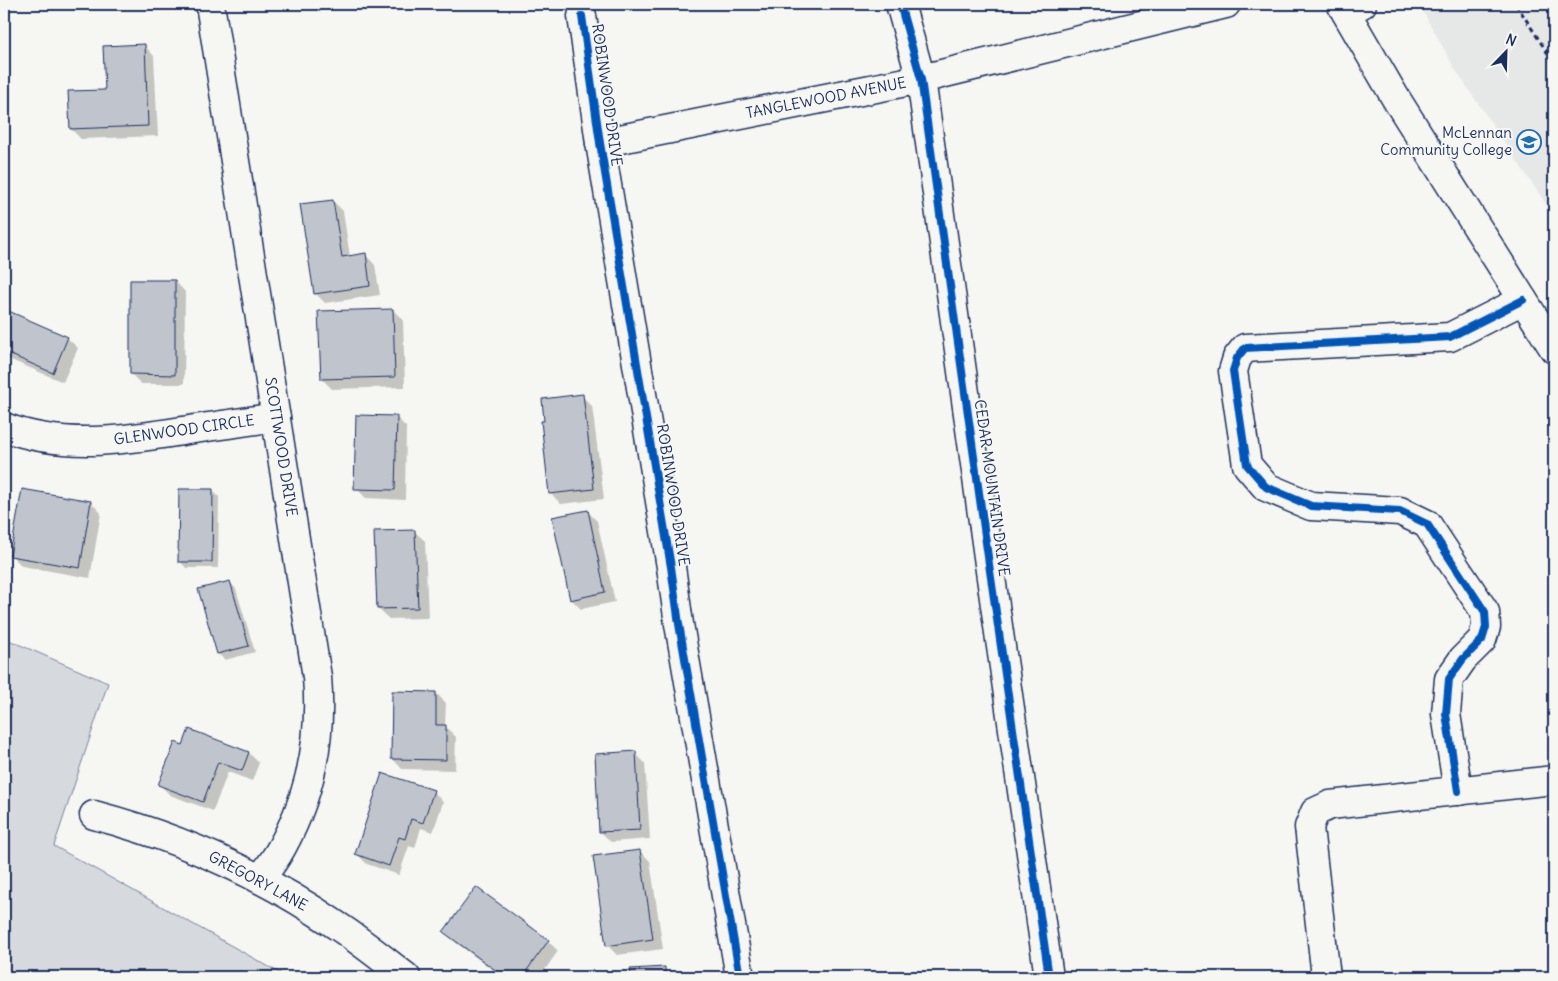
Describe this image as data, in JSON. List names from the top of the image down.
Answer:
{
  "streets": {
    "street": [
      "ROBINWOOD DRIVE",
      "TANGLEWOOD AVENUE",
      "GLENWOOD CIRCLE",
      "SCOTTWOOD DRIVE",
      "CEDAR MOUNTAIN DRIVE",
      "GREGORY LANE"
    ]
  },
  "crossings": [
    ["ROBINWOOD DRIVE", "TANGLEWOOD AVENUE"],
    ["TANGLEWOOD AVENUE", "CEDAR MOUNTAIN DRIVE"],
    ["GLENWOOD CIRCLE", "SCOTTWOOD DRIVE"],
    ["SCOTTWOOD DRIVE", "GREGORY LANE"]
  ],
  "places": {
    "school or university": ["McLennan Community College"]
  },
  "north": "top right"
}
